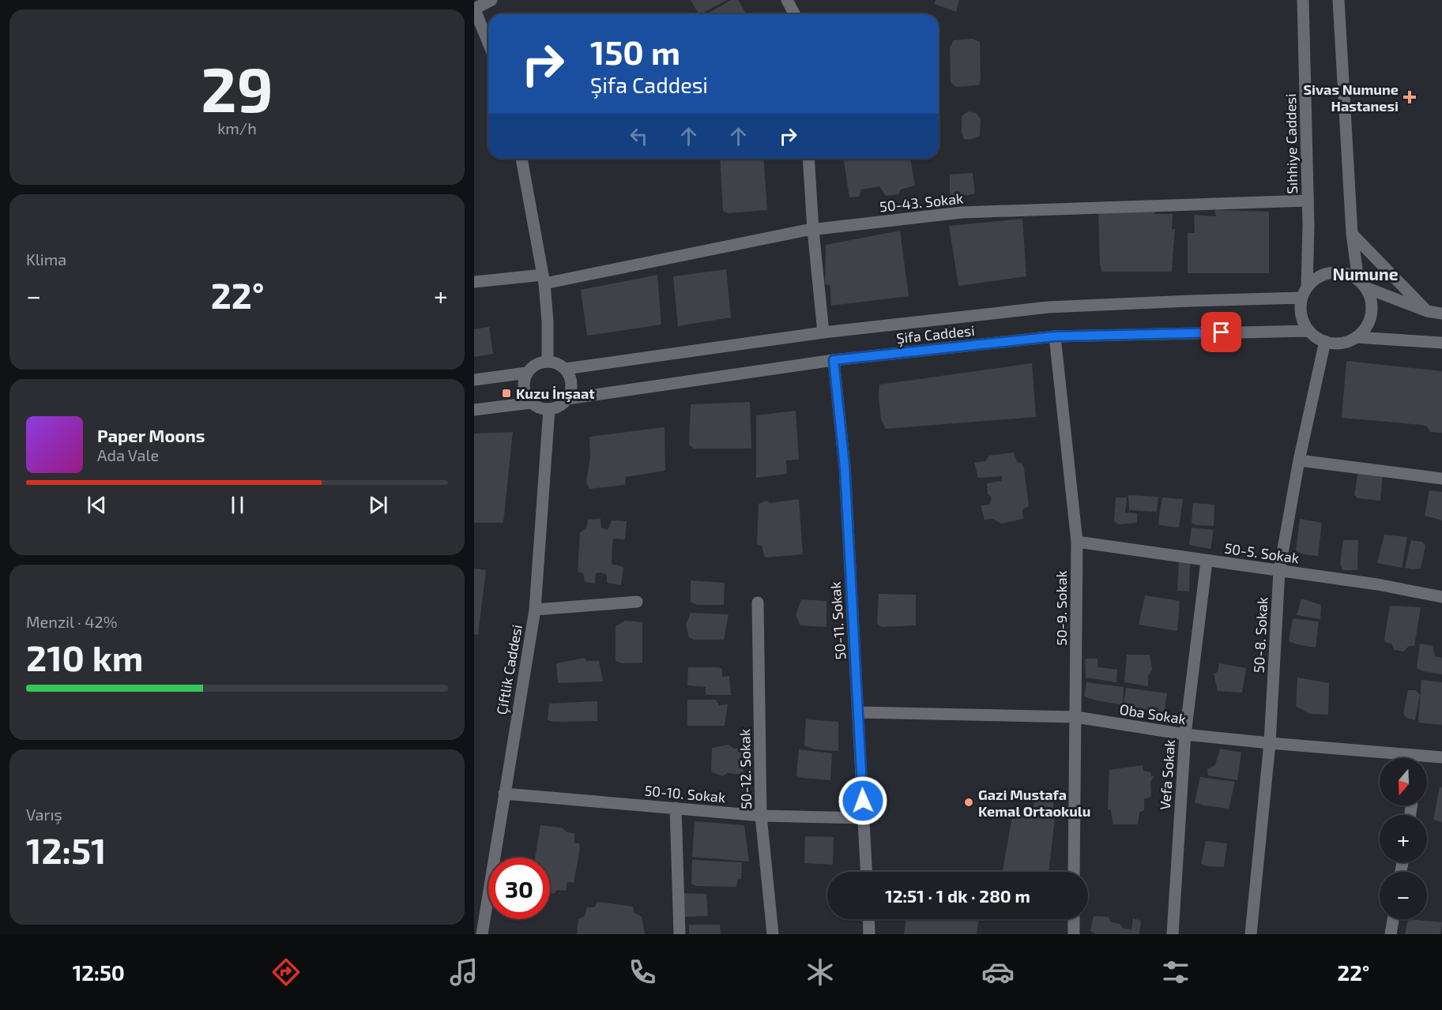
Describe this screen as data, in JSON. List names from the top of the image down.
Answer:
{
  "streets": {
    "street": [
      "Sıhhiye Caddesi",
      "50-43. Sokak",
      "Şifa Caddesi",
      "50-5. Sokak",
      "50-9. Sokak",
      "50-11. Sokak",
      "50-8. Sokak",
      "Çiftlik Caddesi",
      "Oba Sokak",
      "50-12. Sokak",
      "Vefa Sokak",
      "50-10. Sokak"
    ]
  },
  "crossings": [
    ["Sıhhiye Caddesi", "50-43. Sokak"],
    ["Sıhhiye Caddesi", "Şifa Caddesi"],
    ["Sıhhiye Caddesi", "50-8. Sokak"],
    ["Şifa Caddesi", "50-9. Sokak"],
    ["Şifa Caddesi", "50-11. Sokak"],
    ["Şifa Caddesi", "50-8. Sokak"],
    ["Şifa Caddesi", "Çiftlik Caddesi"],
    ["50-5. Sokak", "50-9. Sokak"],
    ["50-5. Sokak", "50-8. Sokak"],
    ["50-5. Sokak", "Vefa Sokak"],
    ["50-9. Sokak", "Oba Sokak"],
    ["50-11. Sokak", "Oba Sokak"],
    ["50-11. Sokak", "50-10. Sokak"],
    ["50-8. Sokak", "Oba Sokak"],
    ["Çiftlik Caddesi", "50-10. Sokak"],
    ["Oba Sokak", "Vefa Sokak"],
    ["50-12. Sokak", "50-10. Sokak"]
  ],
  "districts": ["Numune"],
  "places": {
    "health": ["Sivas Numune Hastanesi"],
    "transit": ["Kuzu İnşaat"],
    "other": ["Gazi Mustafa Kemal Ortaokulu"]
  },
  "north": "bottom",
  "page": {
    "tile": [
      ["29", "km/h"],
      "Klima",
      ["Menzil · 42%", "210 km"],
      ["Varış", "12:51"]
    ],
    "turn": ["150 m", "Şifa Caddesi"],
    "heat": ["−", "22°", "+"],
    "song": ["Paper Moons", "Ada Vale"],
    "map_buttons": ["+", "−"],
    "limit": "30",
    "trip": "12:51 · 1 dk · 280 m",
    "tabs": ["12:50", "22°"]
  }
}
